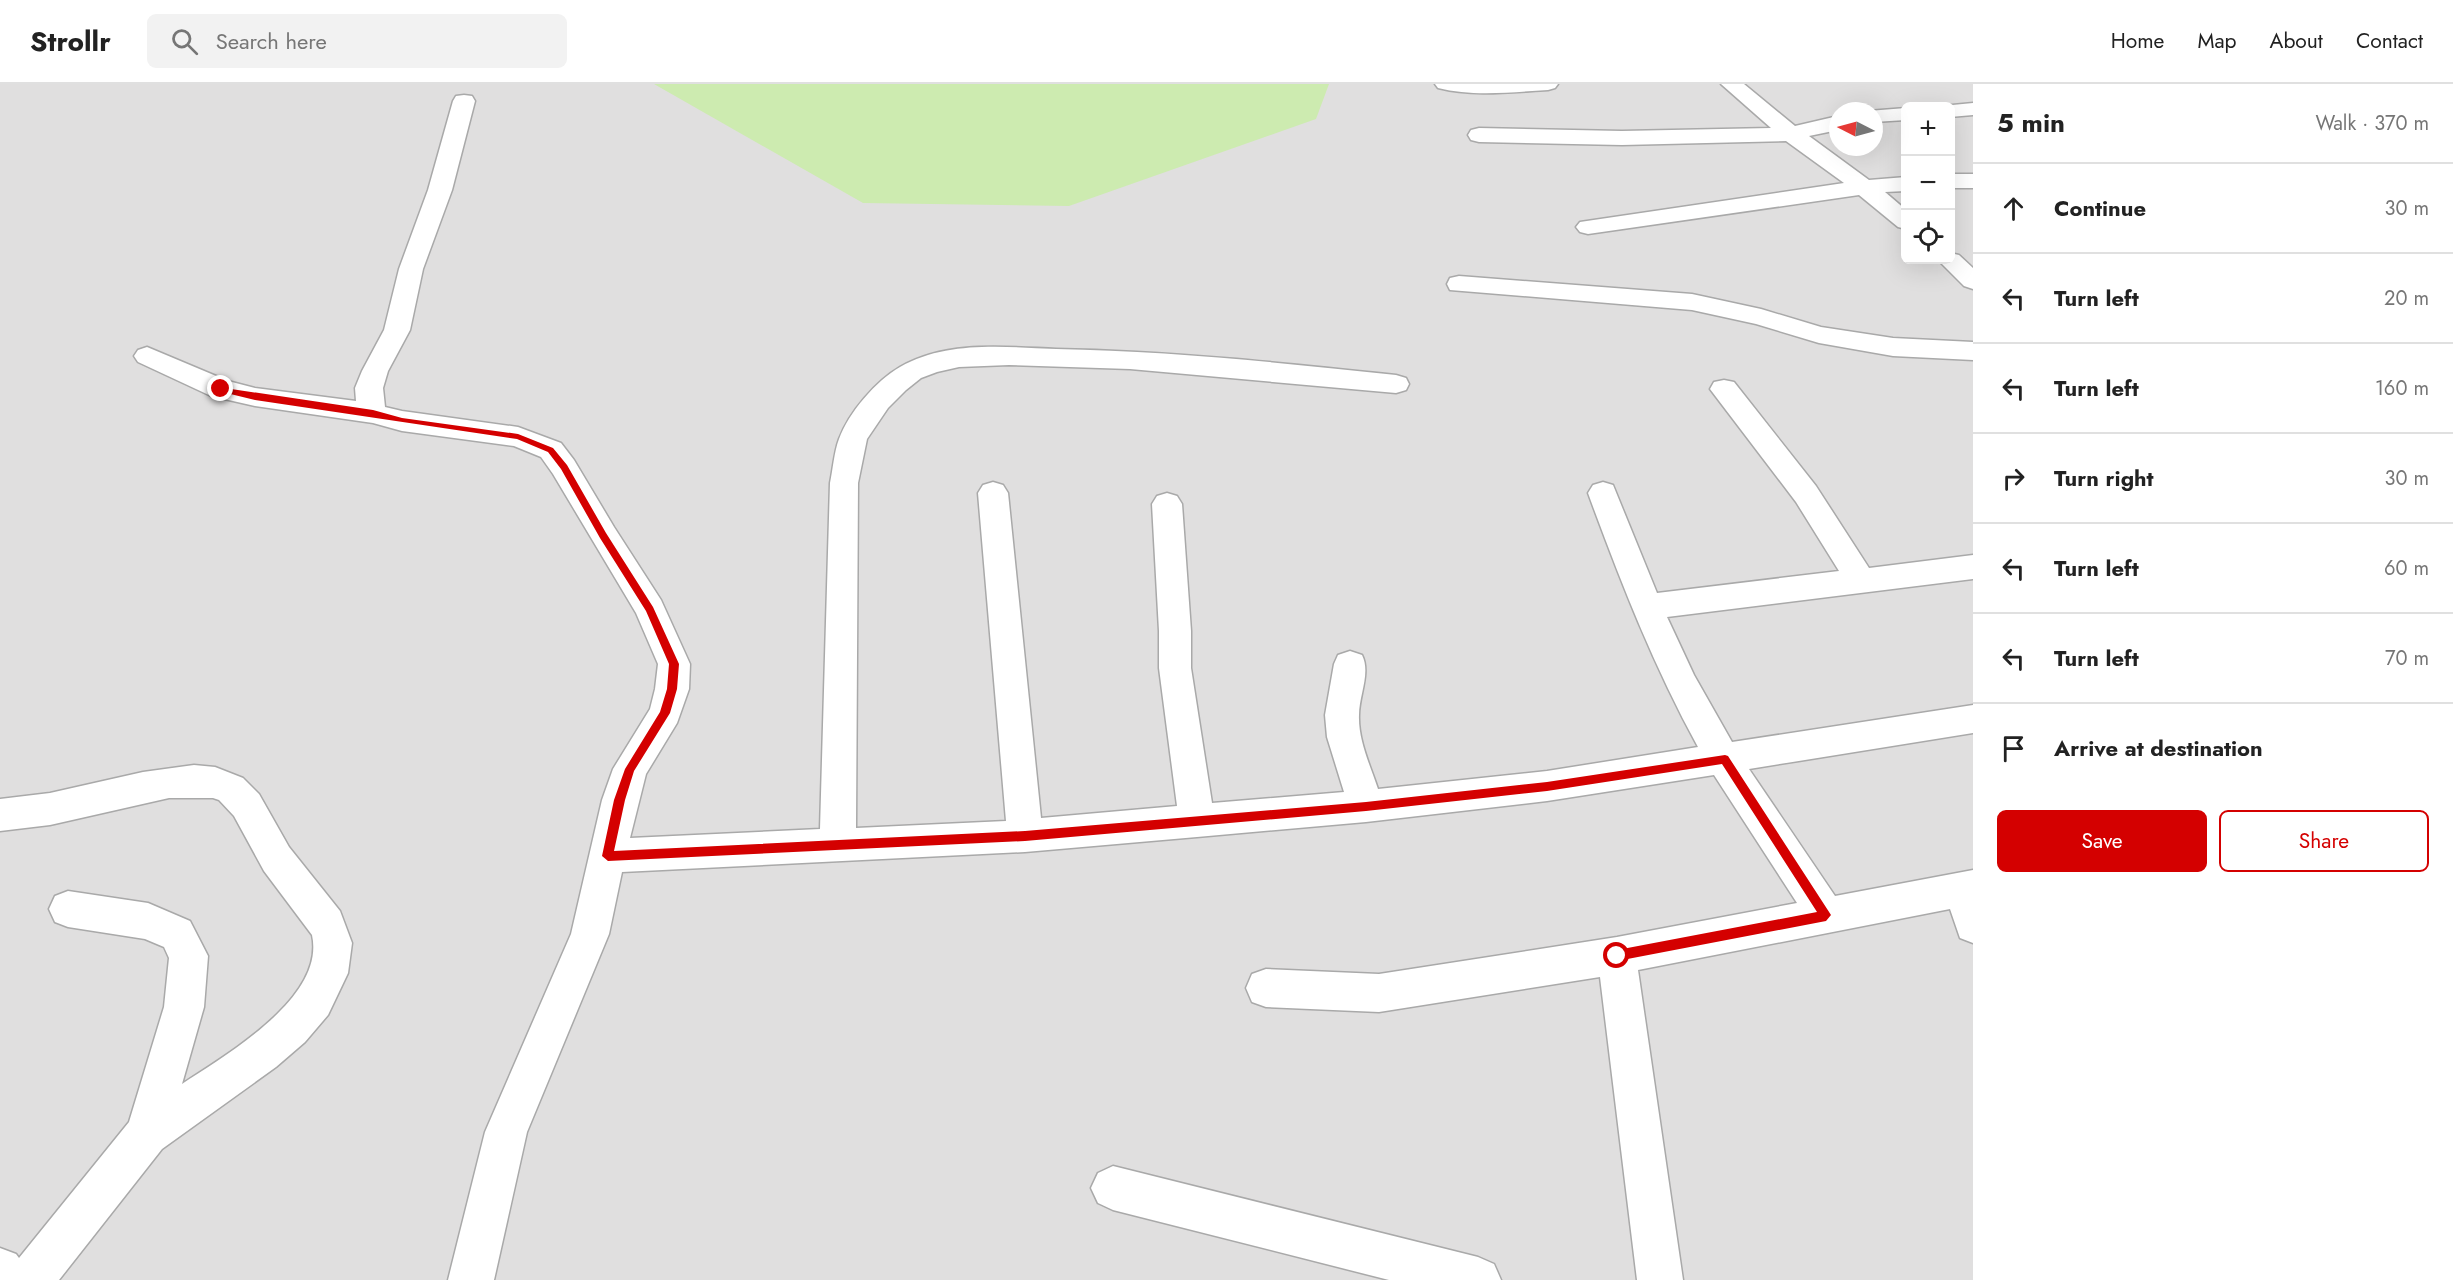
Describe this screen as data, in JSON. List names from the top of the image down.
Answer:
{
  "north": "left",
  "page": {
    "header": "Strollr",
    "search": "Search here",
    "nav": [
      "Home",
      "Map",
      "About",
      "Contact"
    ],
    "heading": ["5 min", "Walk · 370 m"],
    "map_buttons": ["+", "−"],
    "list": [
      ["Continue", "30 m"],
      ["Turn left", "20 m"],
      ["Turn left", "160 m"],
      ["Turn right", "30 m"],
      ["Turn left", "60 m"],
      ["Turn left", "70 m"],
      "Arrive at destination"
    ],
    "buttons": ["Save", "Share"]
  }
}
